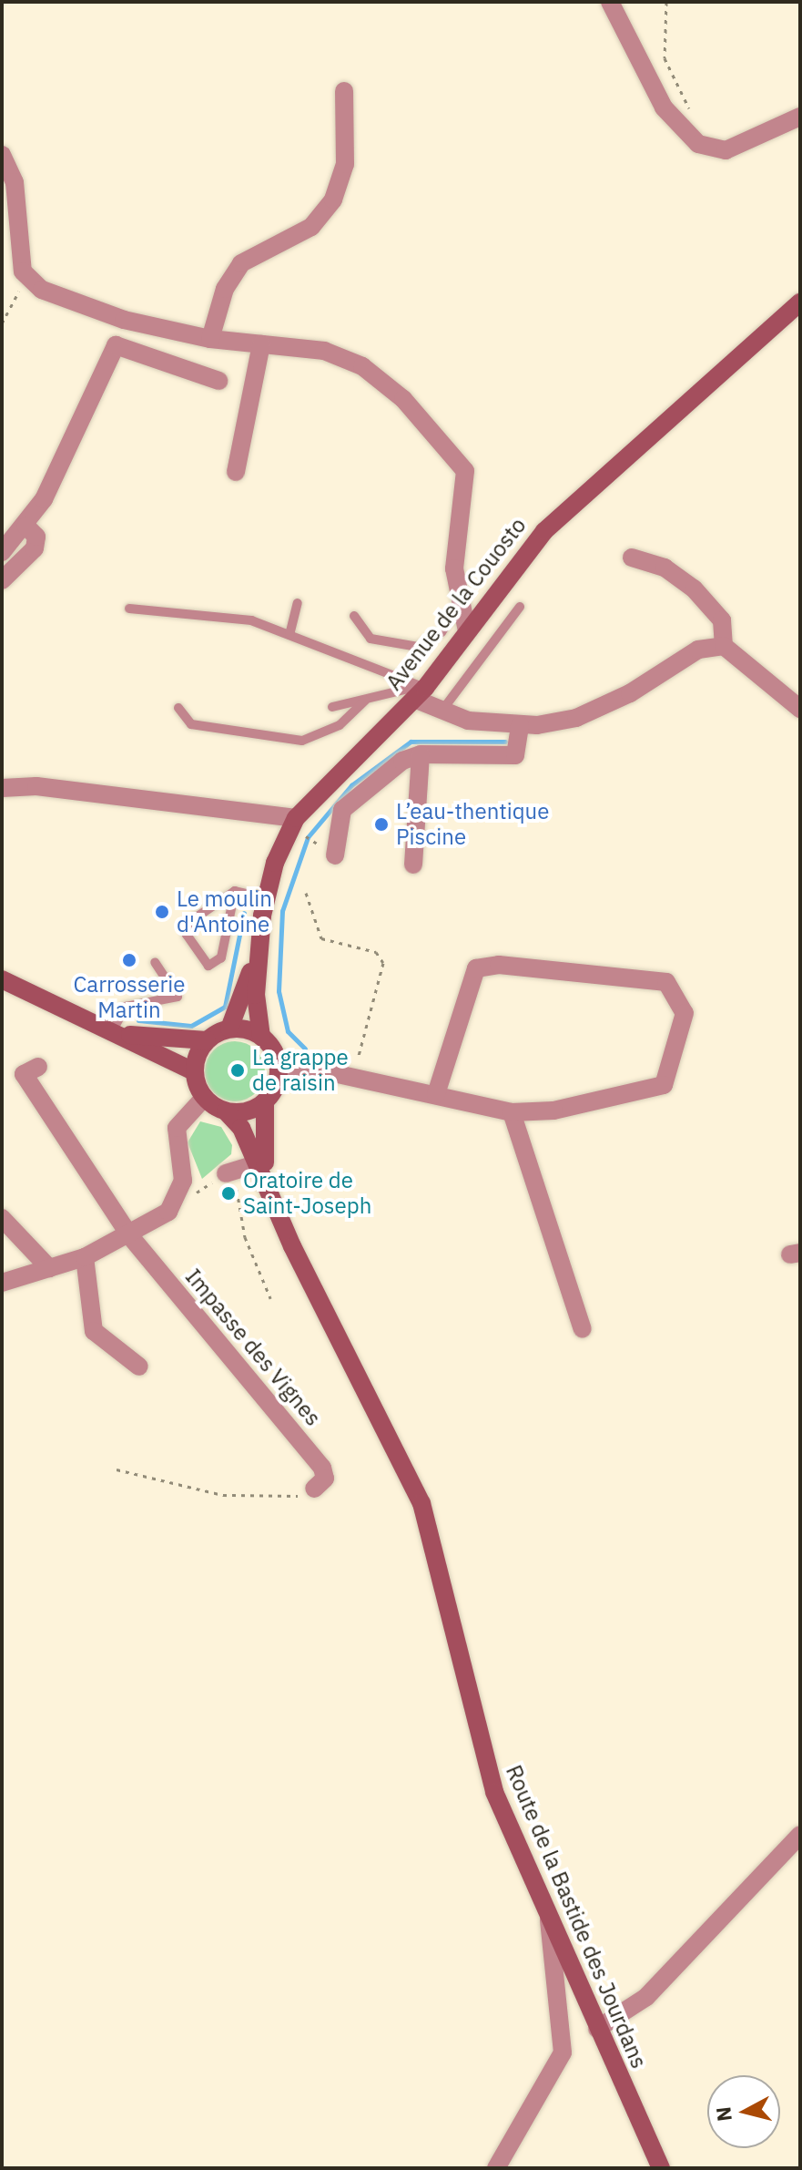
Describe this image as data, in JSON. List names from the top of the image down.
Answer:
{
  "streets": {
    "main road": ["Avenue de la Couosto", "Route de la Bastide des Jourdans"],
    "street": ["Impasse des Vignes"]
  },
  "crossings": [
    ["Avenue de la Couosto", "Route de la Bastide des Jourdans"]
  ],
  "places": [
    "L’eau-thentique Piscine",
    "Le moulin d'Antoine",
    "Carrosserie Martin",
    "La grappe de raisin",
    "Oratoire de Saint-Joseph"
  ],
  "north": "left"
}
